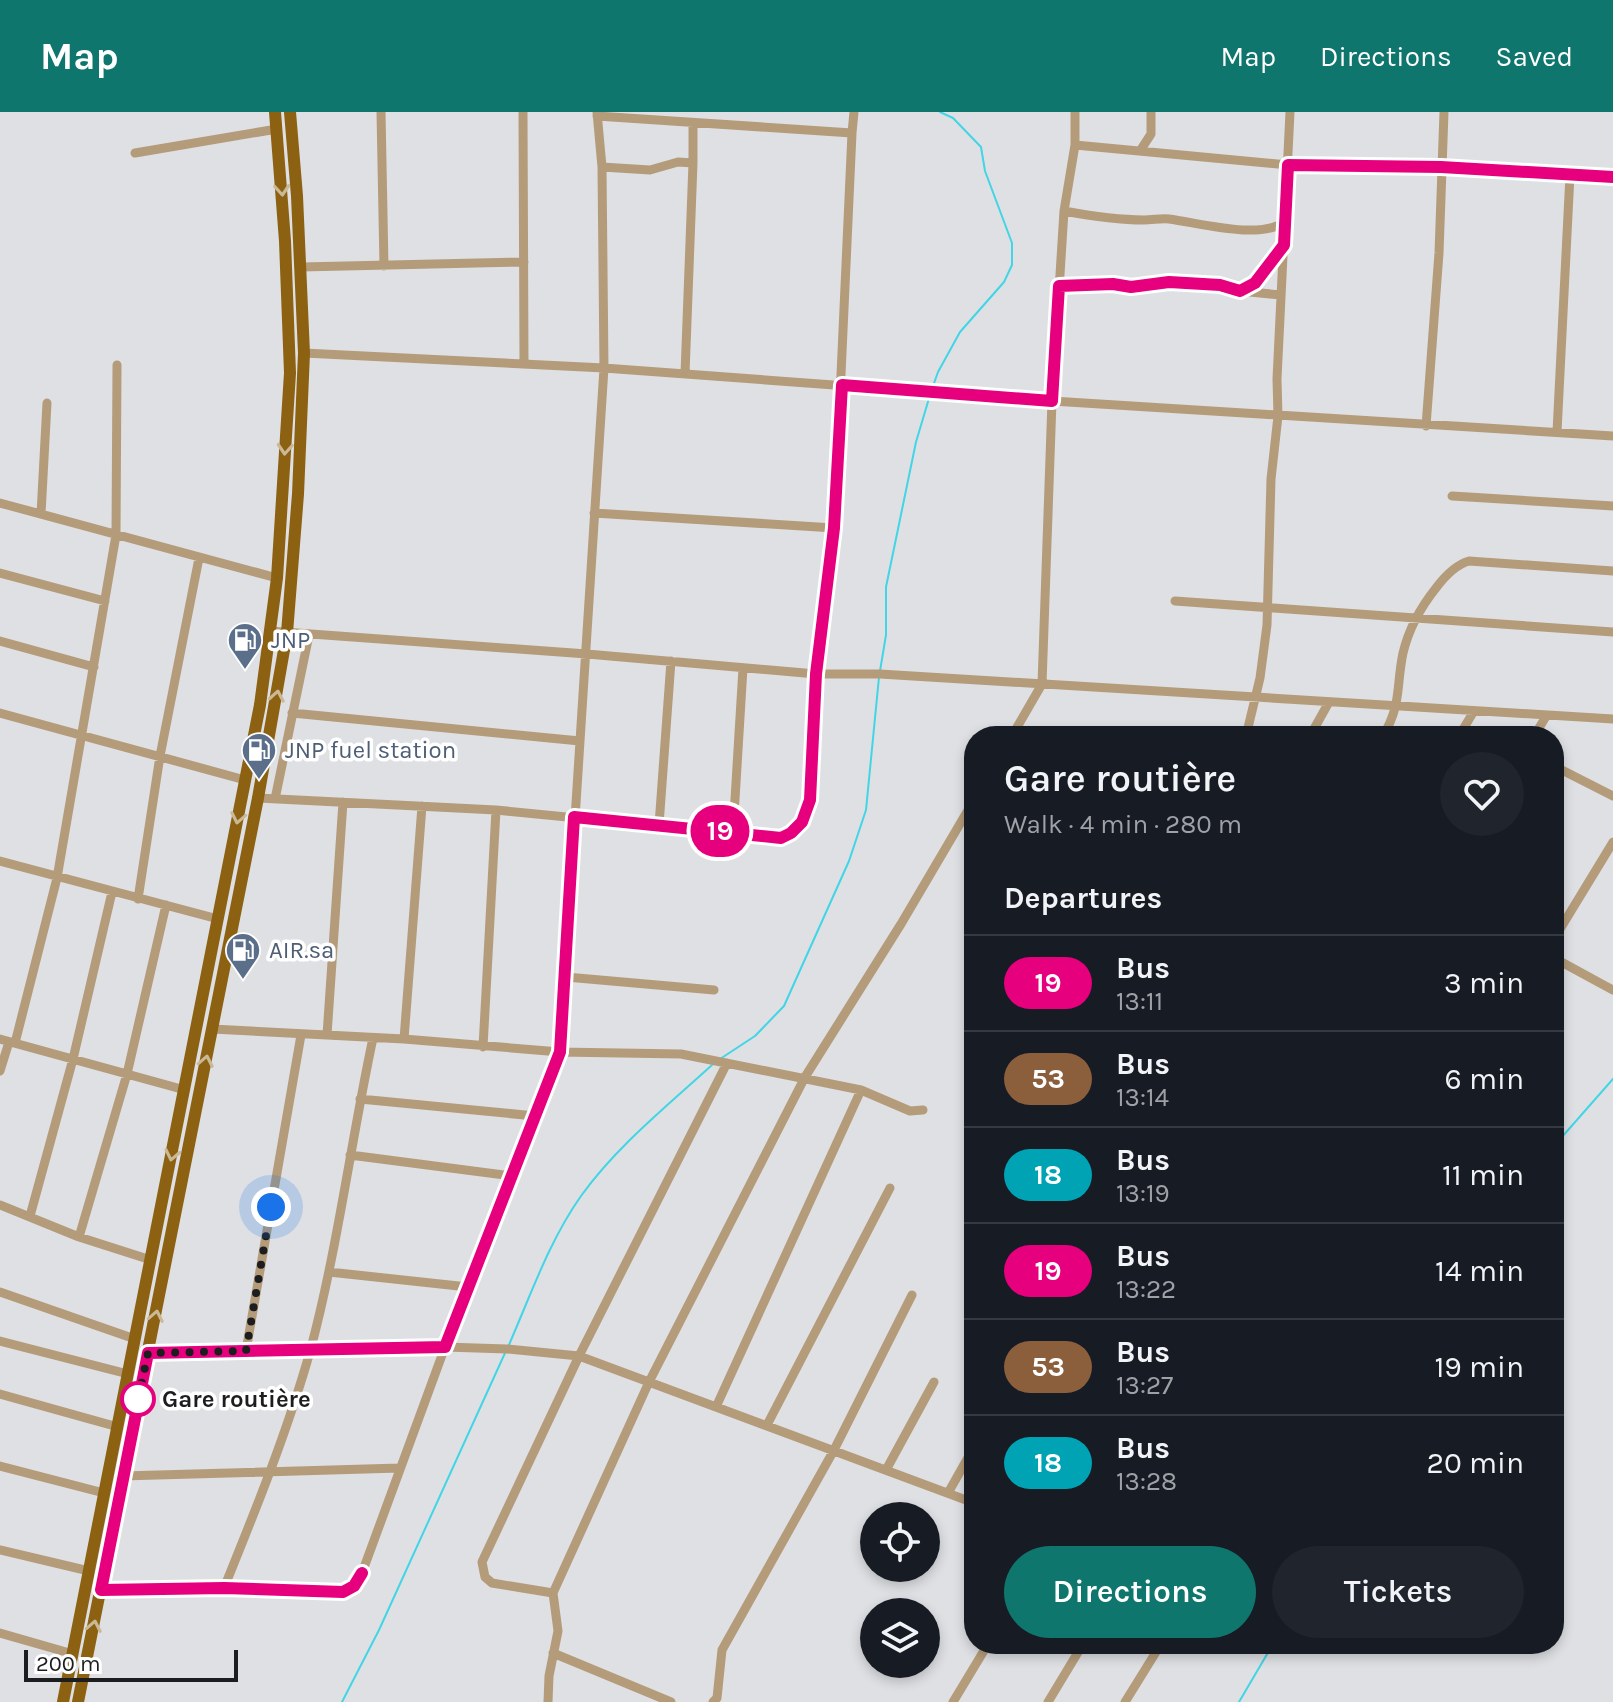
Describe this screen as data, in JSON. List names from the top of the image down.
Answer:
{
  "places": {
    "fuel station": ["JNP", "JNP fuel station", "AIR.sa"],
    "other": ["Gare routière"]
  },
  "lines": ["bus line 19"],
  "scale_bar": "200 m",
  "page": {
    "header": "Map",
    "nav": ["Map", "Directions", "Saved"],
    "on_map": "19",
    "heading": [
      ["Gare routière", "Walk · 4 min · 280 m"],
      "Departures"
    ],
    "list": [
      {
        "mark": "19",
        "name": "Bus",
        "note": "13:11",
        "value": "3 min"
      },
      {
        "mark": "53",
        "name": "Bus",
        "note": "13:14",
        "value": "6 min"
      },
      {
        "mark": "18",
        "name": "Bus",
        "note": "13:19",
        "value": "11 min"
      },
      {
        "mark": "19",
        "name": "Bus",
        "note": "13:22",
        "value": "14 min"
      },
      {
        "mark": "53",
        "name": "Bus",
        "note": "13:27",
        "value": "19 min"
      },
      {
        "mark": "18",
        "name": "Bus",
        "note": "13:28",
        "value": "20 min"
      }
    ],
    "buttons": ["Directions", "Tickets"],
    "scale": "200 m"
  }
}
